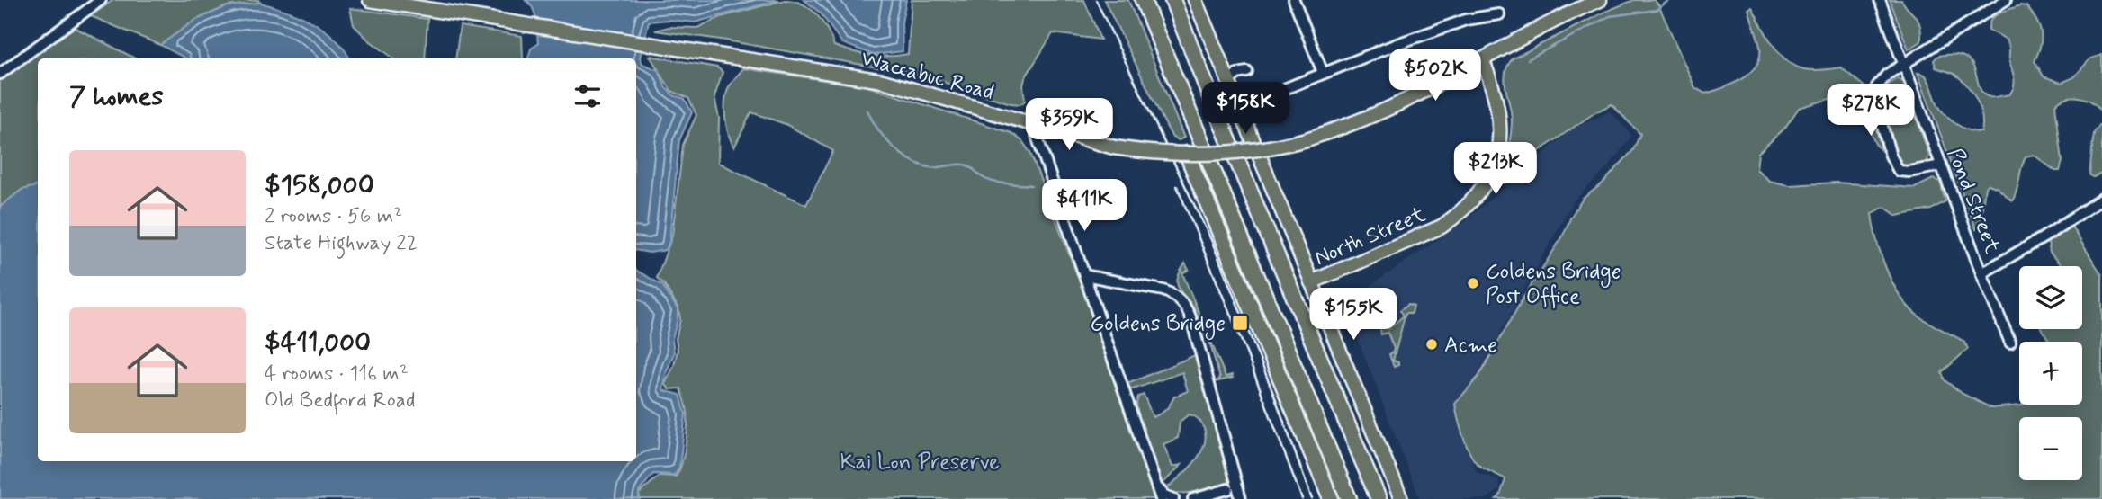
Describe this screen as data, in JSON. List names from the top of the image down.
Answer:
{
  "streets": {
    "main road": ["Waccabuc Road", "North Street"],
    "street": ["Pond Street"]
  },
  "crossings": [
    ["Waccabuc Road", "North Street"]
  ],
  "parks": ["Kai Lon Preserve"],
  "places": {
    "other": ["Goldens Bridge Post Office", "Acme"],
    "transit": ["Goldens Bridge"]
  },
  "page": {
    "price": [
      "$502K",
      "$158K",
      "$278K",
      "$359K",
      "$213K",
      "$411K",
      "$155K"
    ],
    "heading": "7 homes",
    "list": [
      {
        "name": "$158,000",
        "note": "2 rooms · 56 m² · State Highway 22"
      },
      {
        "name": "$411,000",
        "note": "4 rooms · 116 m² · Old Bedford Road"
      }
    ],
    "map_buttons": ["+", "−"]
  }
}
